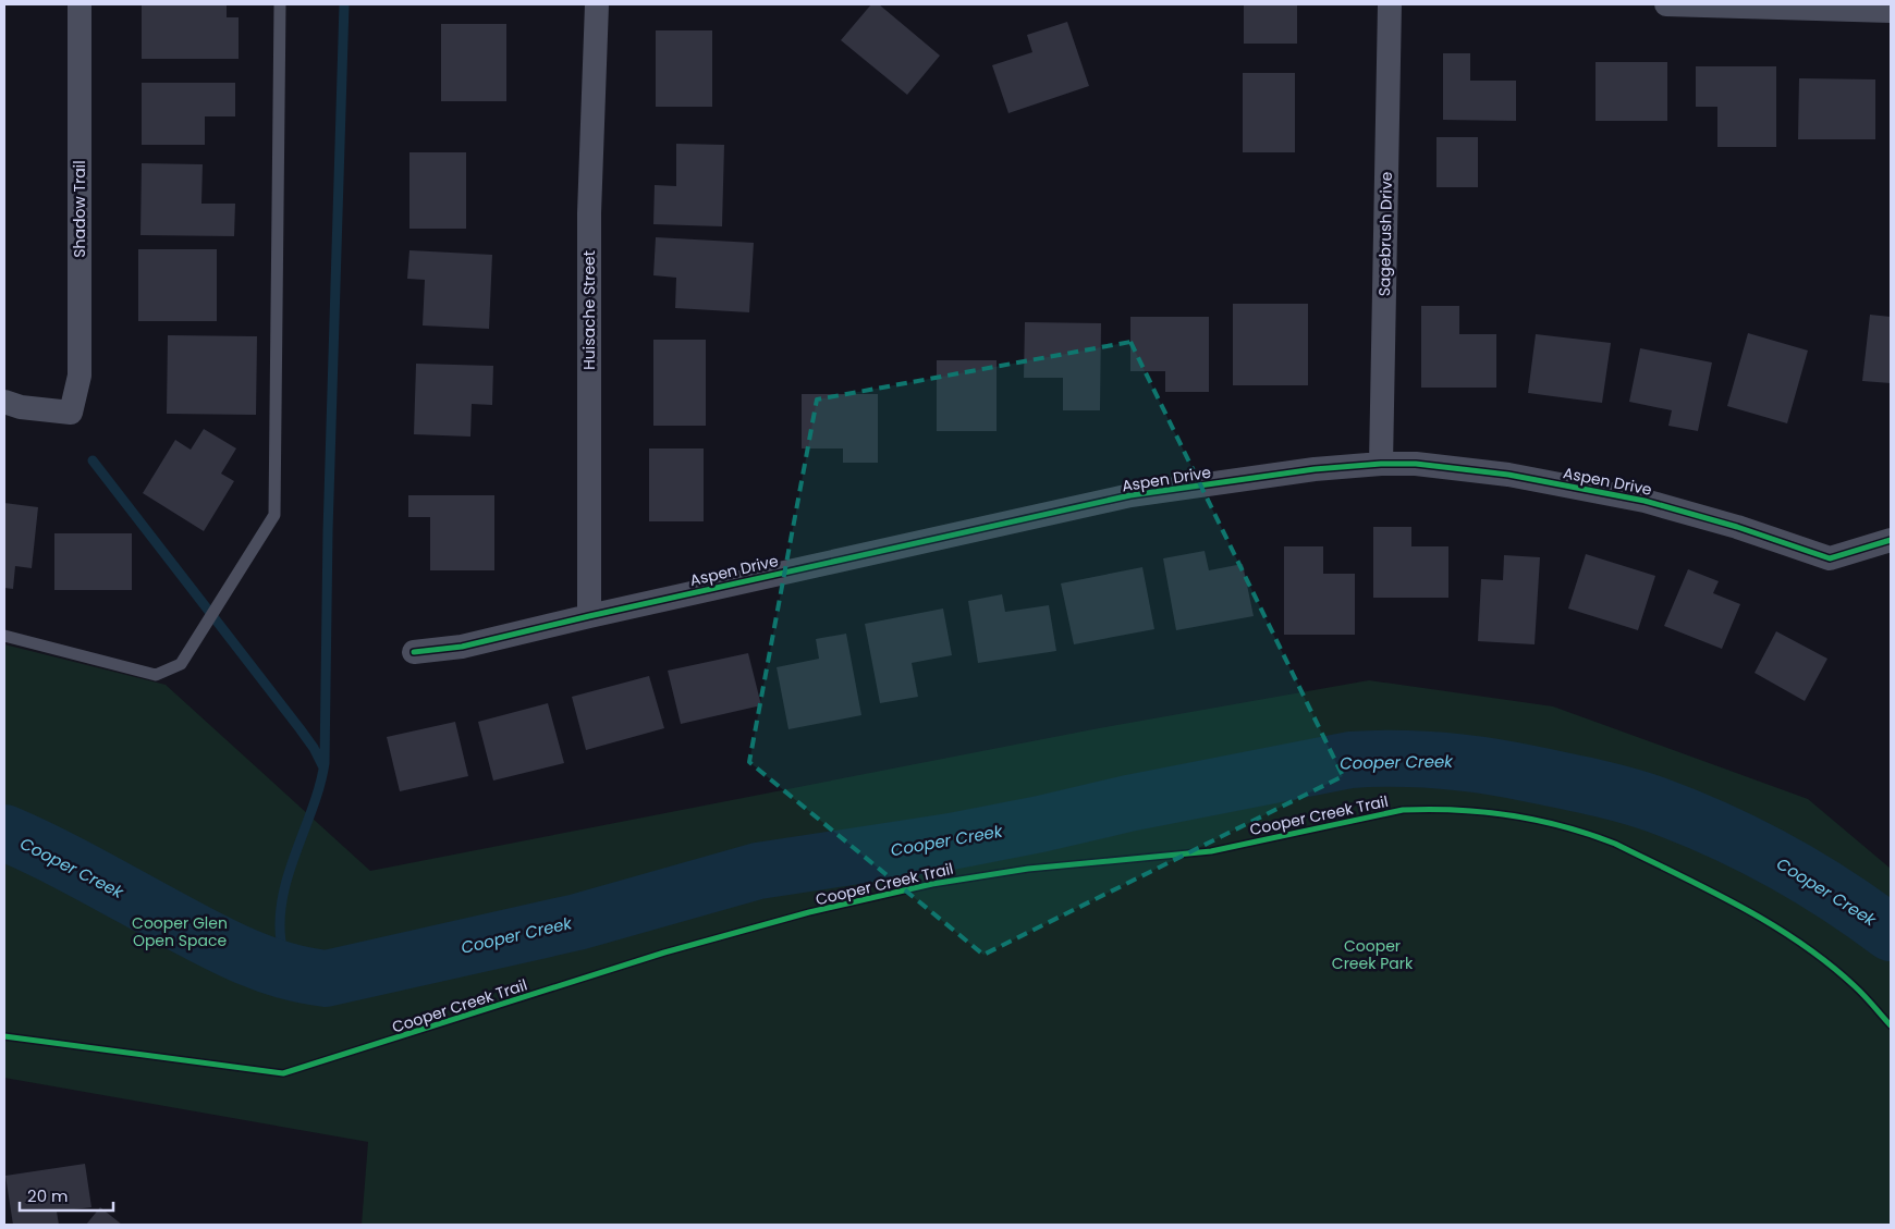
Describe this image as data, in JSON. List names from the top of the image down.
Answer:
{
  "streets": {
    "street": [
      "Shadow Trail",
      "Sagebrush Drive",
      "Huisache Street",
      "Aspen Drive"
    ],
    "cycle path": ["Cooper Creek Trail"]
  },
  "crossings": [
    ["Sagebrush Drive", "Aspen Drive"],
    ["Huisache Street", "Aspen Drive"]
  ],
  "water": ["Cooper Creek"],
  "parks": ["Cooper Glen Open Space", "Cooper Creek Park"],
  "scale_bar": "20 m"
}
